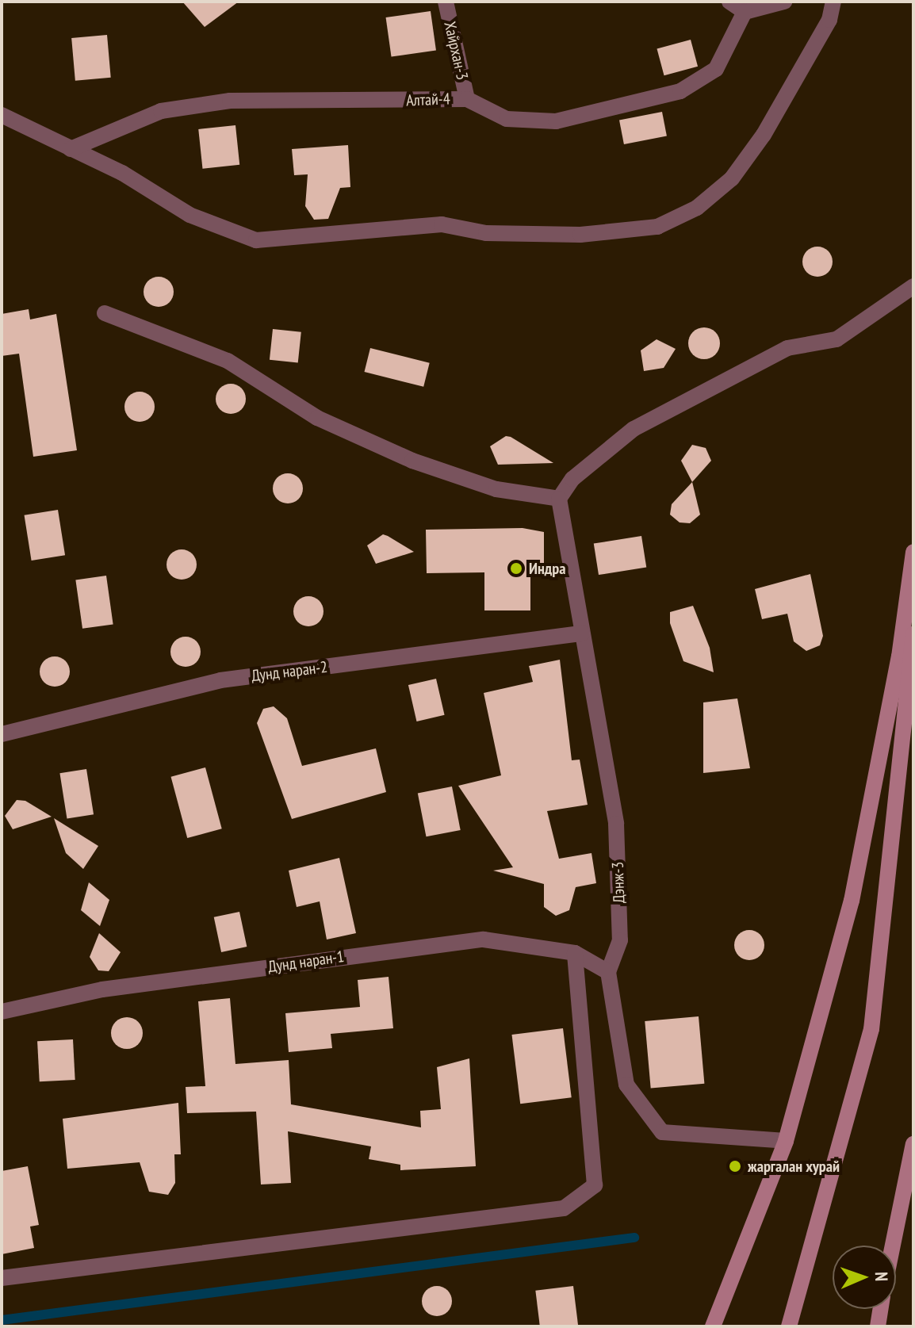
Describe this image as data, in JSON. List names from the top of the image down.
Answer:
{
  "streets": {
    "street": [
      "Хайрхан-3",
      "Алтай-4",
      "Дунд наран-2",
      "Дэнж-3",
      "Дунд наран-1"
    ]
  },
  "crossings": [
    ["Хайрхан-3", "Алтай-4"],
    ["Дунд наран-2", "Дэнж-3"],
    ["Дэнж-3", "Дунд наран-1"]
  ],
  "places": ["Индра", "жаргалан хурай"],
  "north": "right"
}
